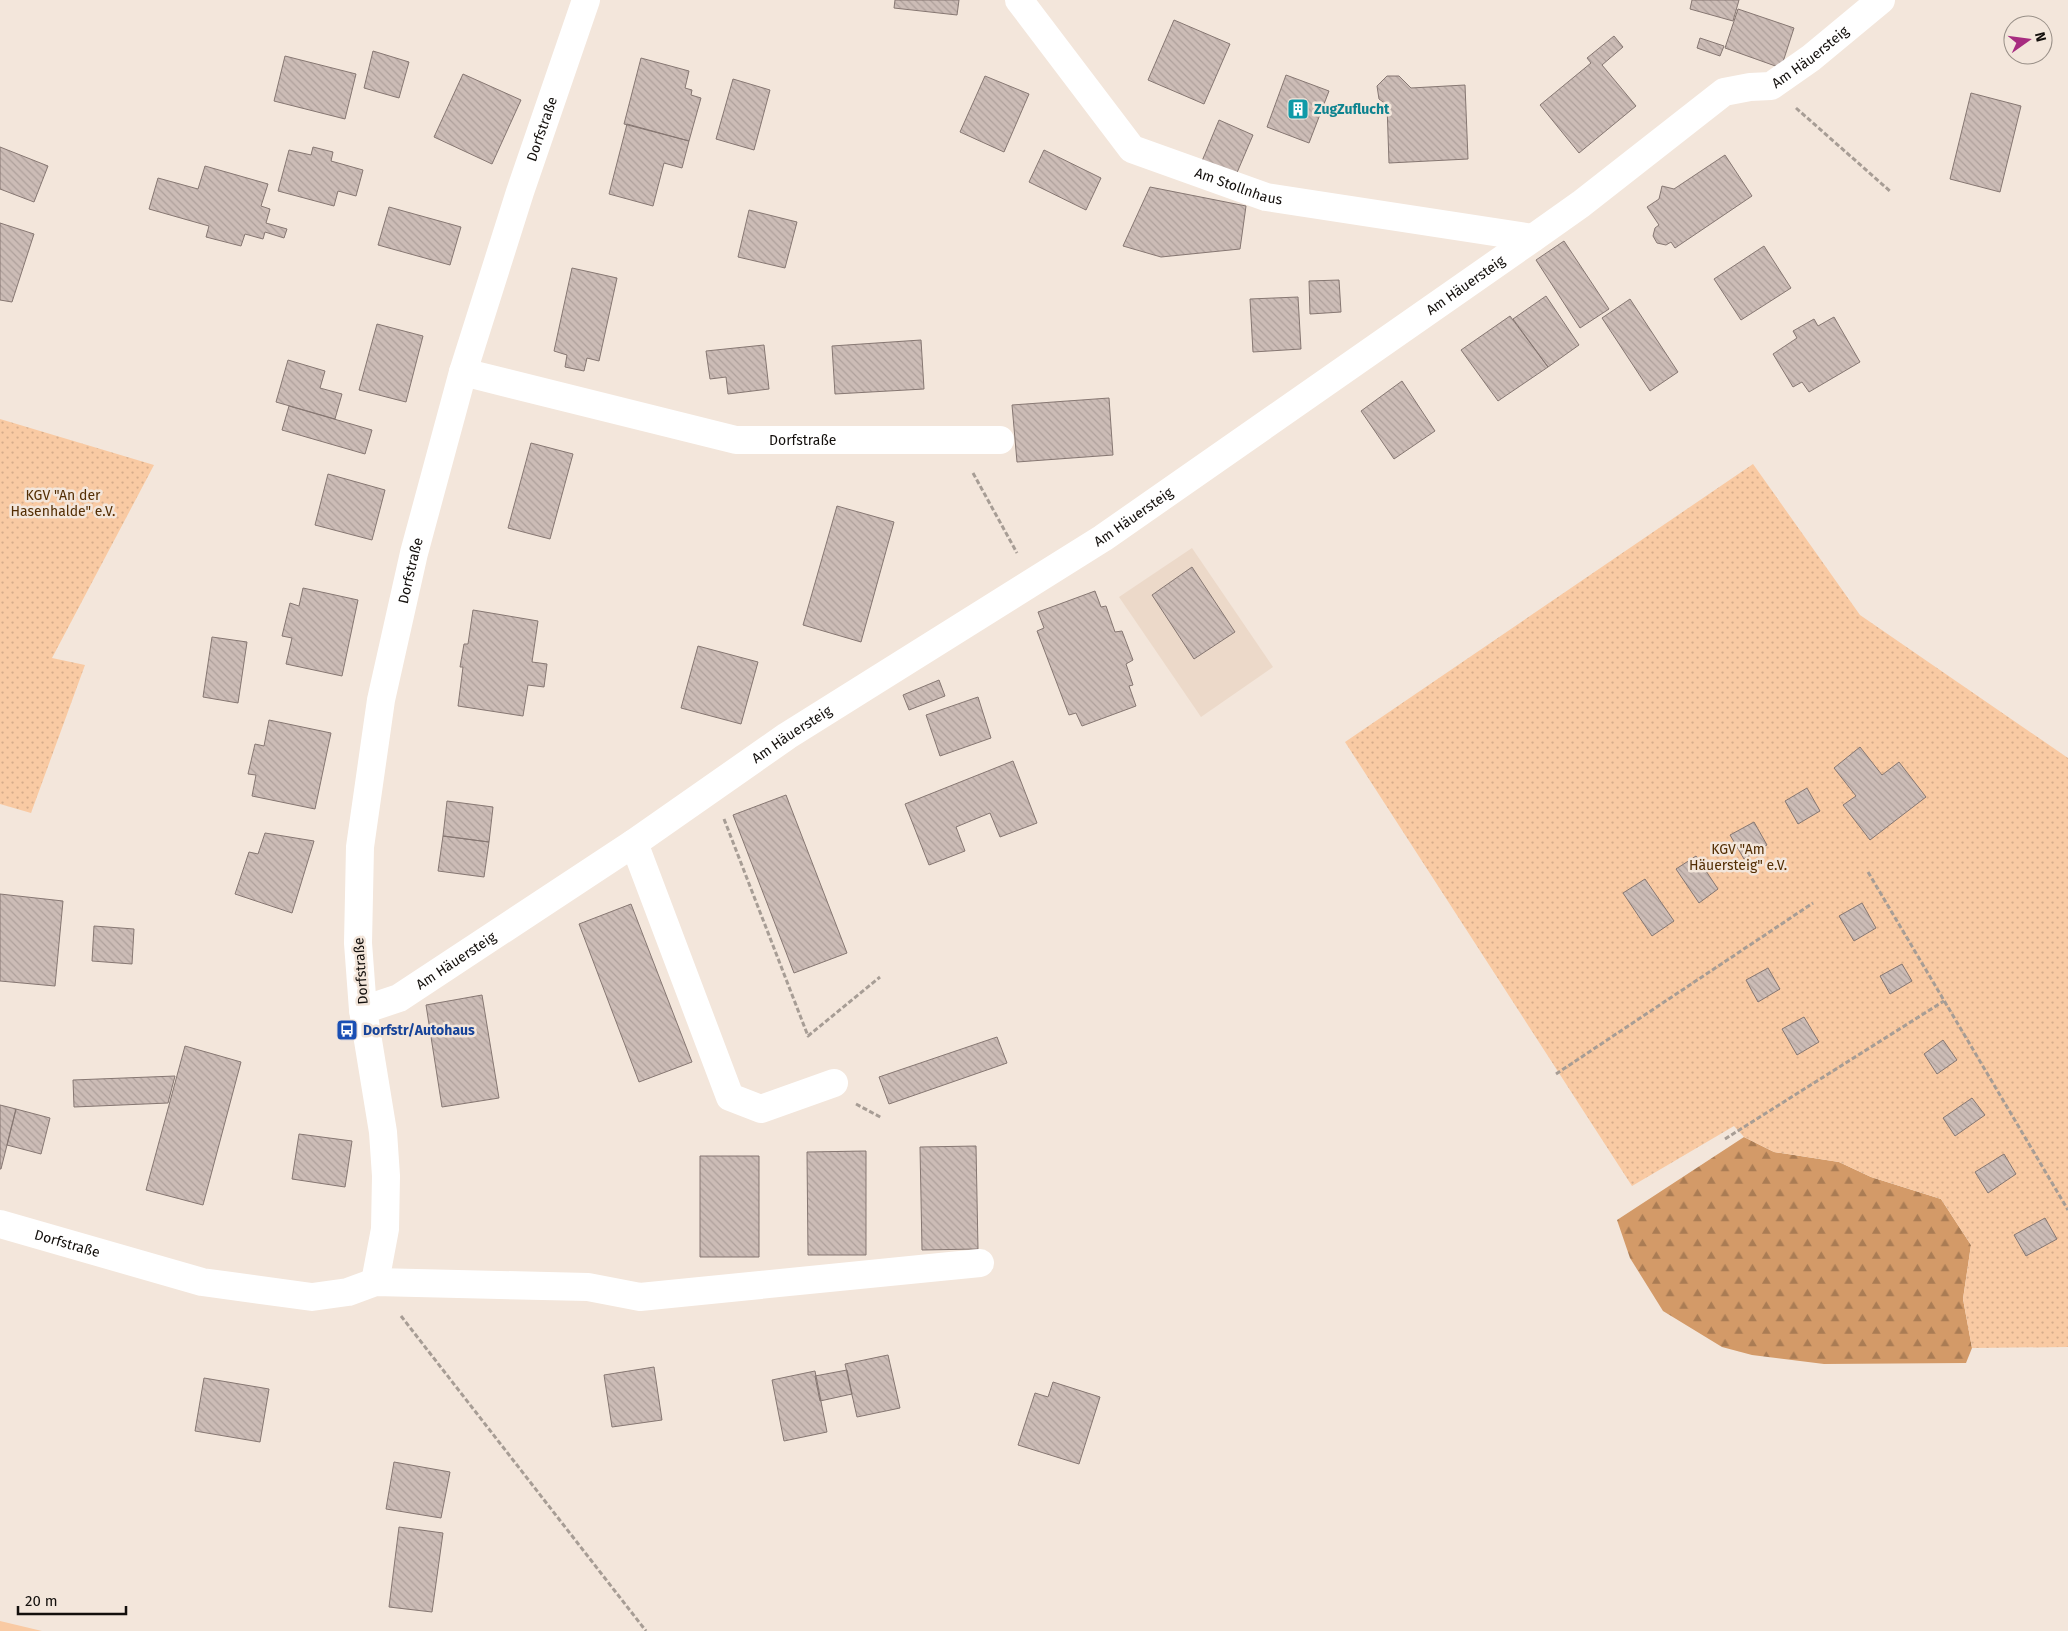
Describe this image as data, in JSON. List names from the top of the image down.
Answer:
{
  "streets": {
    "street": ["Am Häuersteig", "Dorfstraße", "Am Stollnhaus"]
  },
  "crossings": [
    ["Am Häuersteig", "Dorfstraße"],
    ["Am Häuersteig", "Am Stollnhaus"]
  ],
  "parks": ["KGV \"An der Hasenhalde\" e.V.", "KGV \"Am Häuersteig\" e.V."],
  "places": {
    "building": ["ZugZuflucht"],
    "bus stop": ["Dorfstr/Autohaus"]
  },
  "scale_bar": "20 m",
  "north": "right"
}
